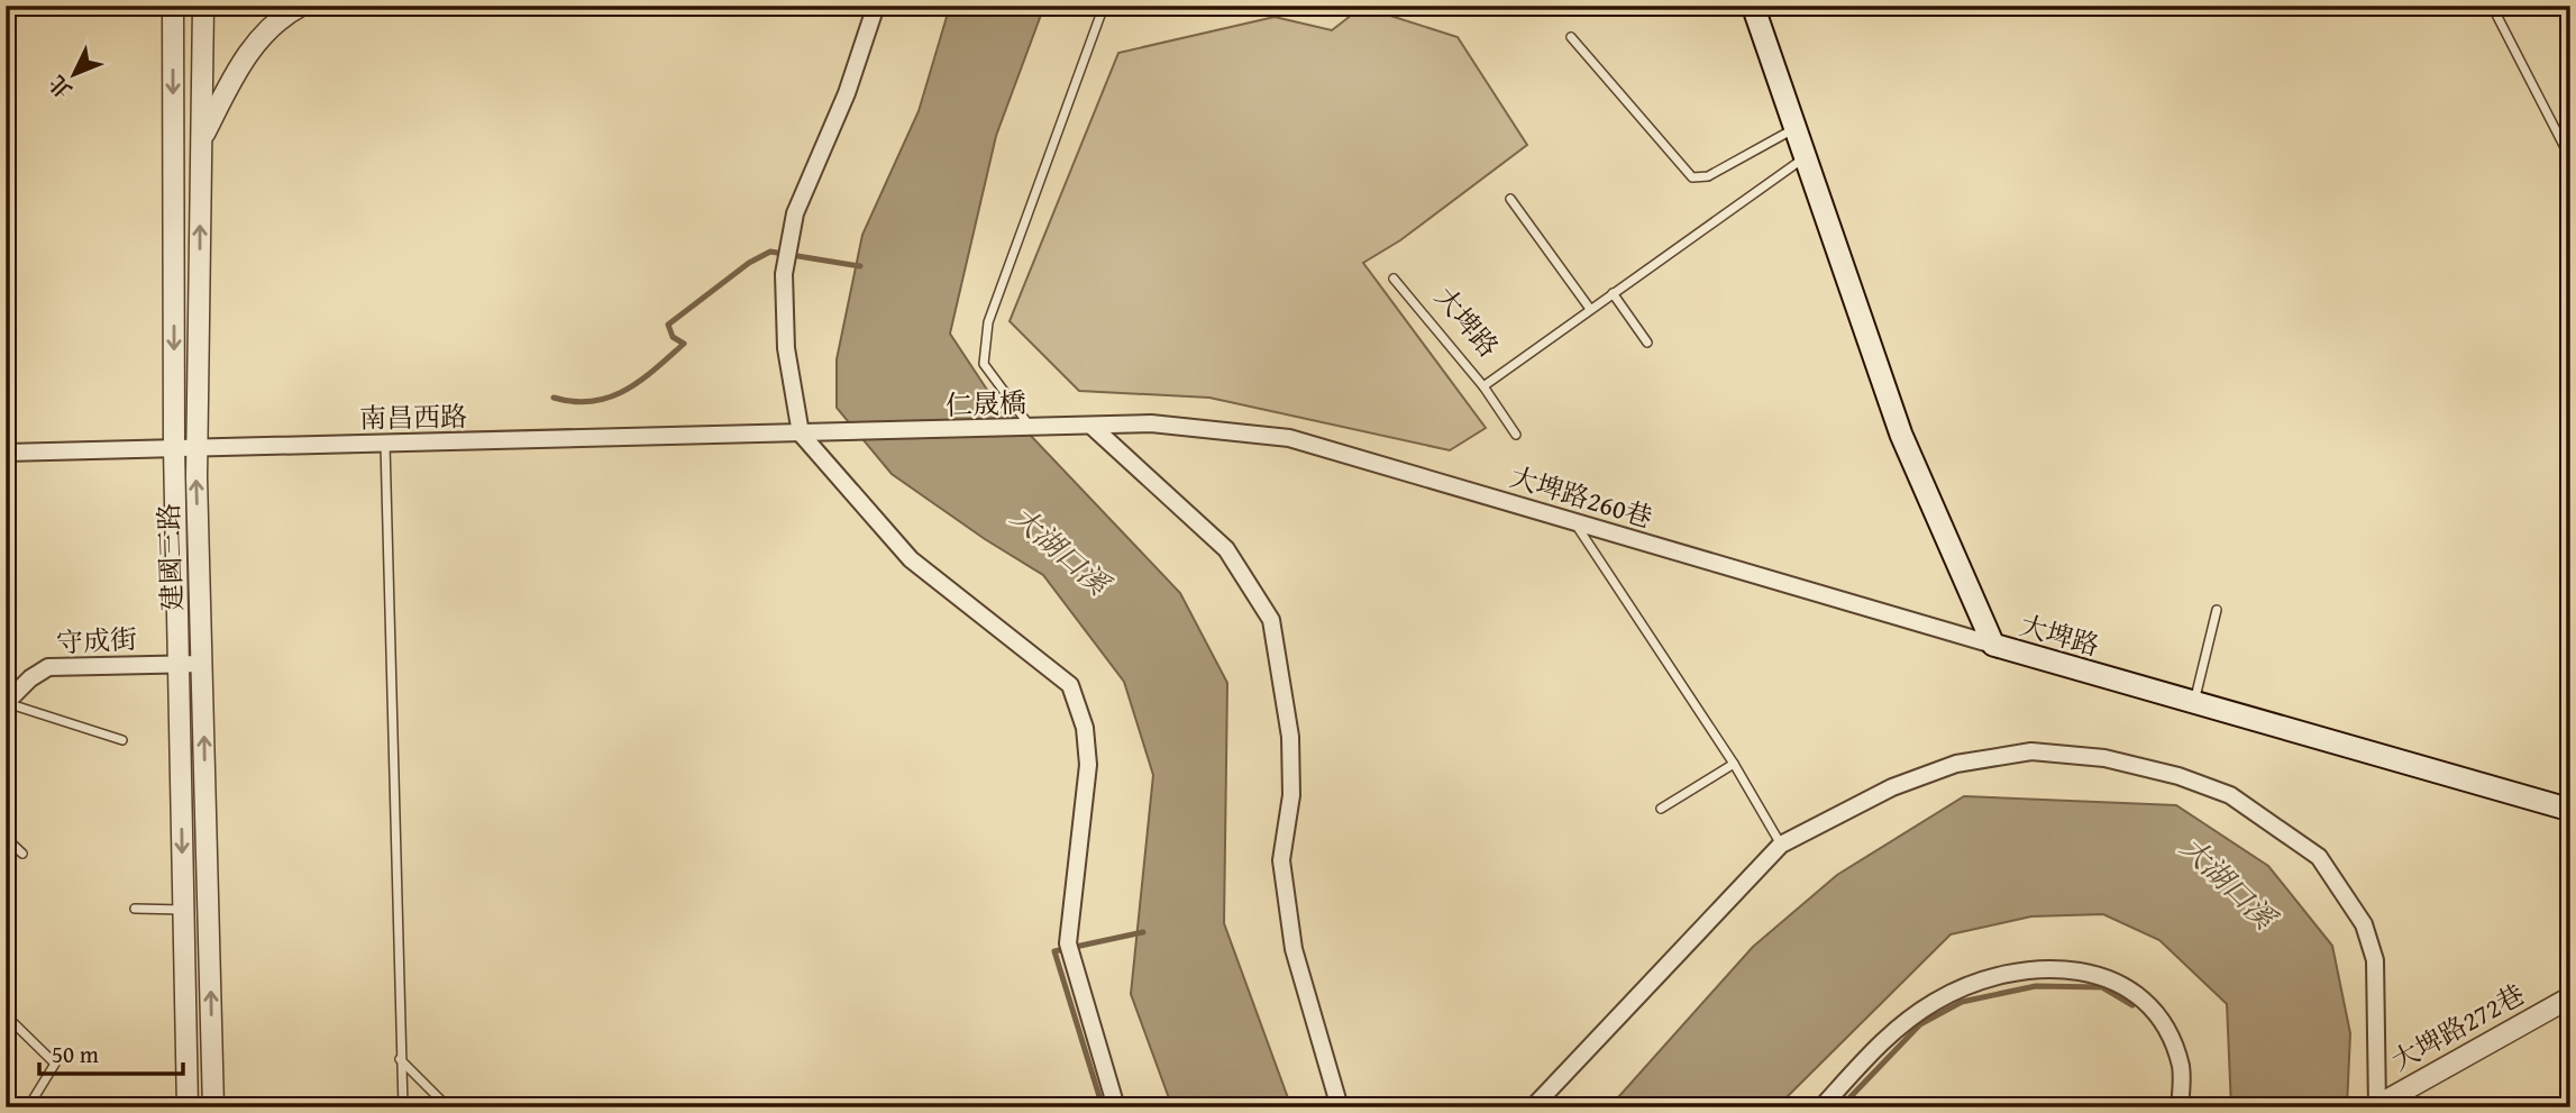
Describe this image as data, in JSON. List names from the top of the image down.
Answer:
{
  "streets": {
    "main road": ["大埤路"],
    "street": [
      "仁晟橋",
      "南昌西路",
      "大埤路260巷",
      "建國三路",
      "守成街",
      "大埤路272巷"
    ]
  },
  "crossings": [
    ["大埤路", "大埤路260巷"],
    ["仁晟橋", "南昌西路"],
    ["仁晟橋", "大埤路260巷"],
    ["南昌西路", "建國三路"],
    ["建國三路", "守成街"]
  ],
  "water": ["大湖口溪"],
  "scale_bar": "50 m",
  "north": "bottom left"
}
